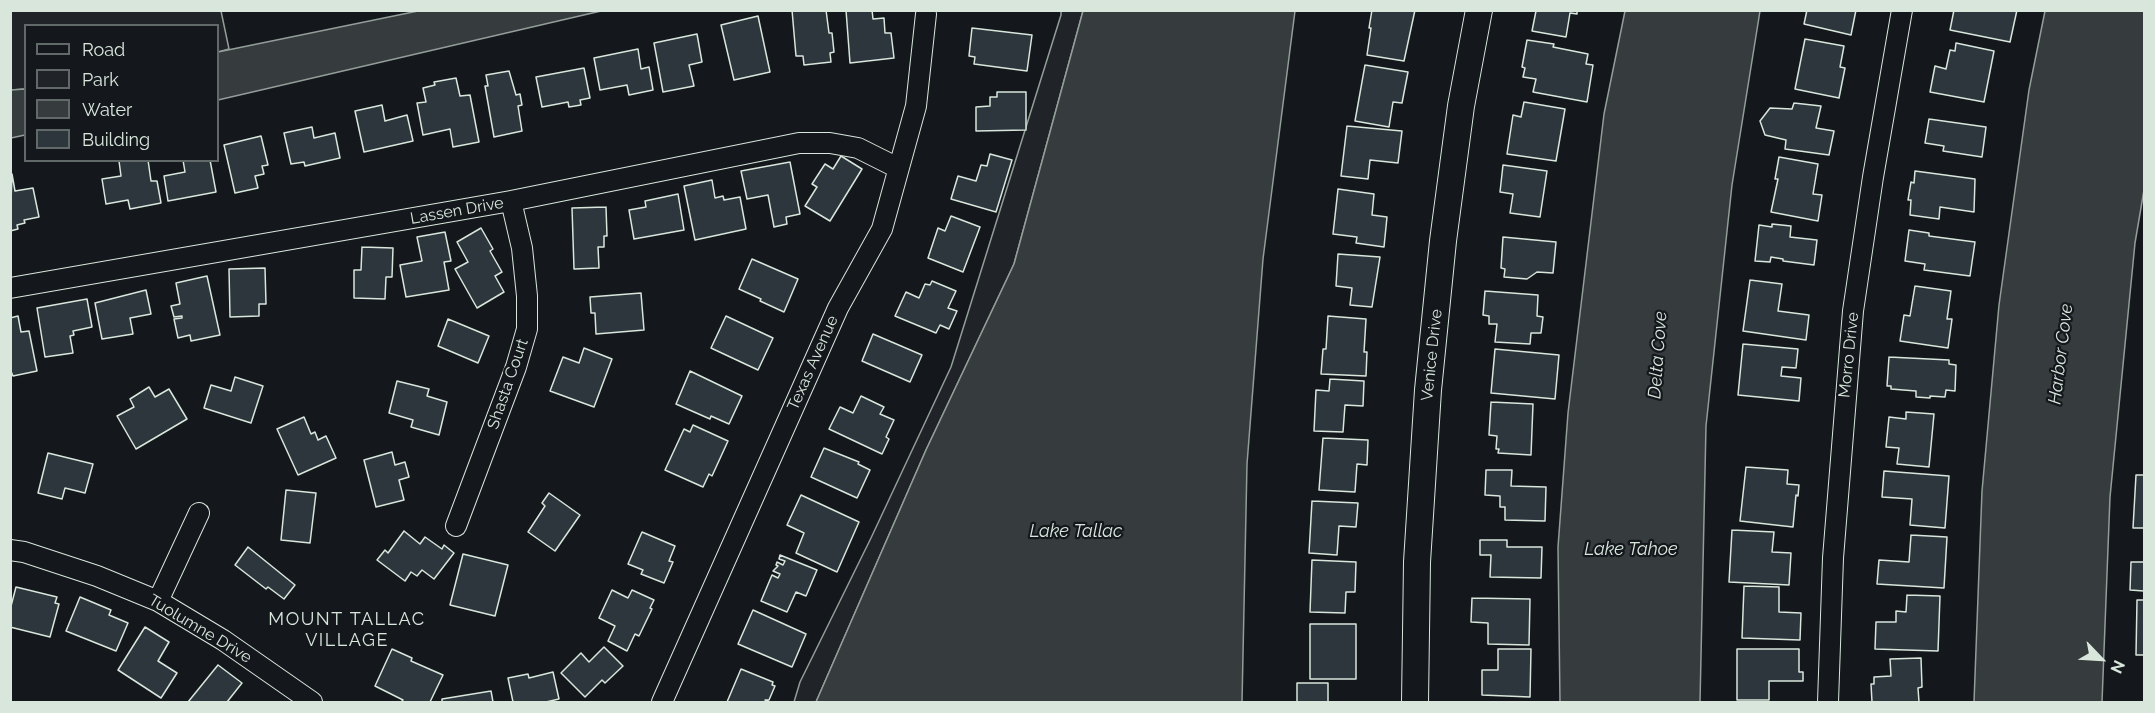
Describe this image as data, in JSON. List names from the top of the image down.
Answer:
{
  "streets": {
    "street": [
      "Lassen Drive",
      "Venice Drive",
      "Morro Drive",
      "Texas Avenue",
      "Shasta Court",
      "Tuolumne Drive"
    ]
  },
  "crossings": [
    ["Lassen Drive", "Texas Avenue"],
    ["Lassen Drive", "Shasta Court"]
  ],
  "districts": ["MOUNT TALLAC VILLAGE"],
  "water": [
    "Harbor Cove",
    "Delta Cove",
    "Lake Tallac",
    "Lake Tahoe"
  ],
  "legend": [
    "Road",
    "Park",
    "Water",
    "Building"
  ],
  "north": "bottom right"
}
